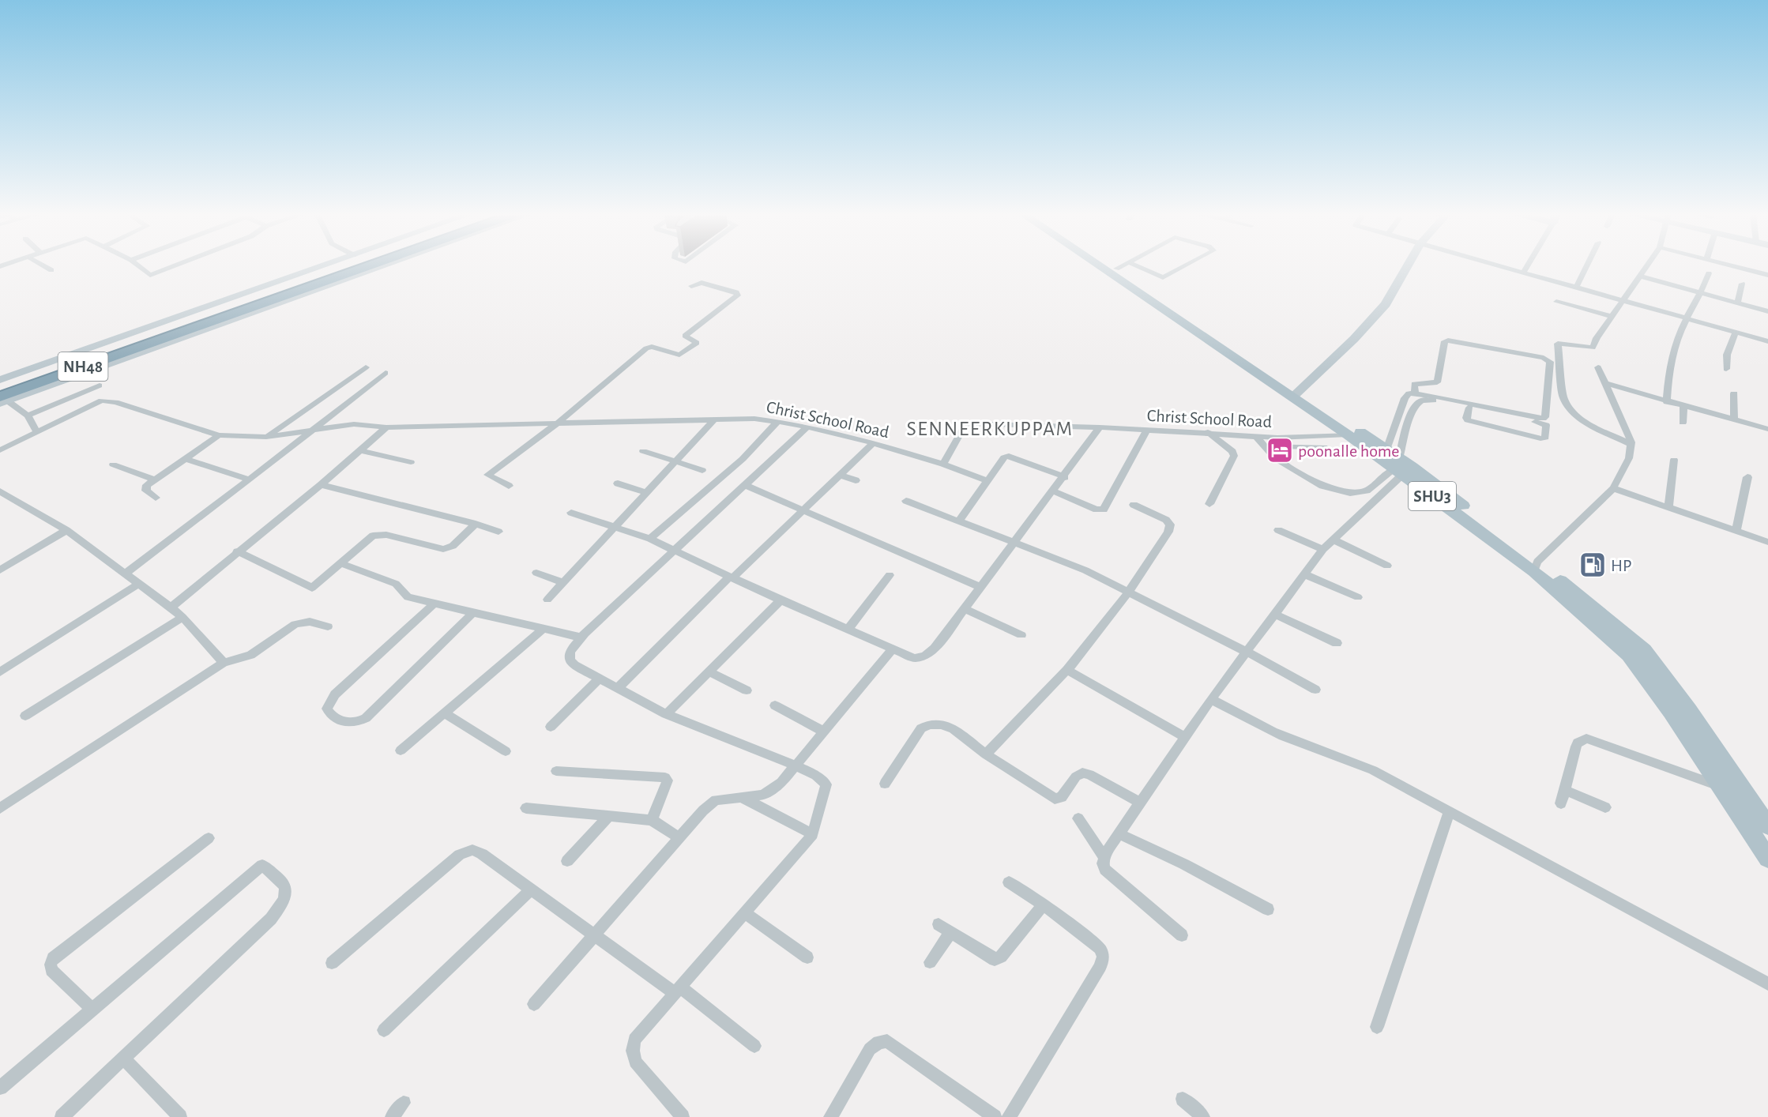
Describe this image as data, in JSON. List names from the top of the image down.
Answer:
{
  "streets": {
    "highway": ["NH48"],
    "main road": ["SHU3"],
    "street": ["Christ School Road"]
  },
  "crossings": [
    ["Christ School Road", "SHU3"]
  ],
  "districts": ["SENNEERKUPPAM"],
  "places": {
    "hotel": ["poonalle home"],
    "fuel station": ["HP"]
  }
}
